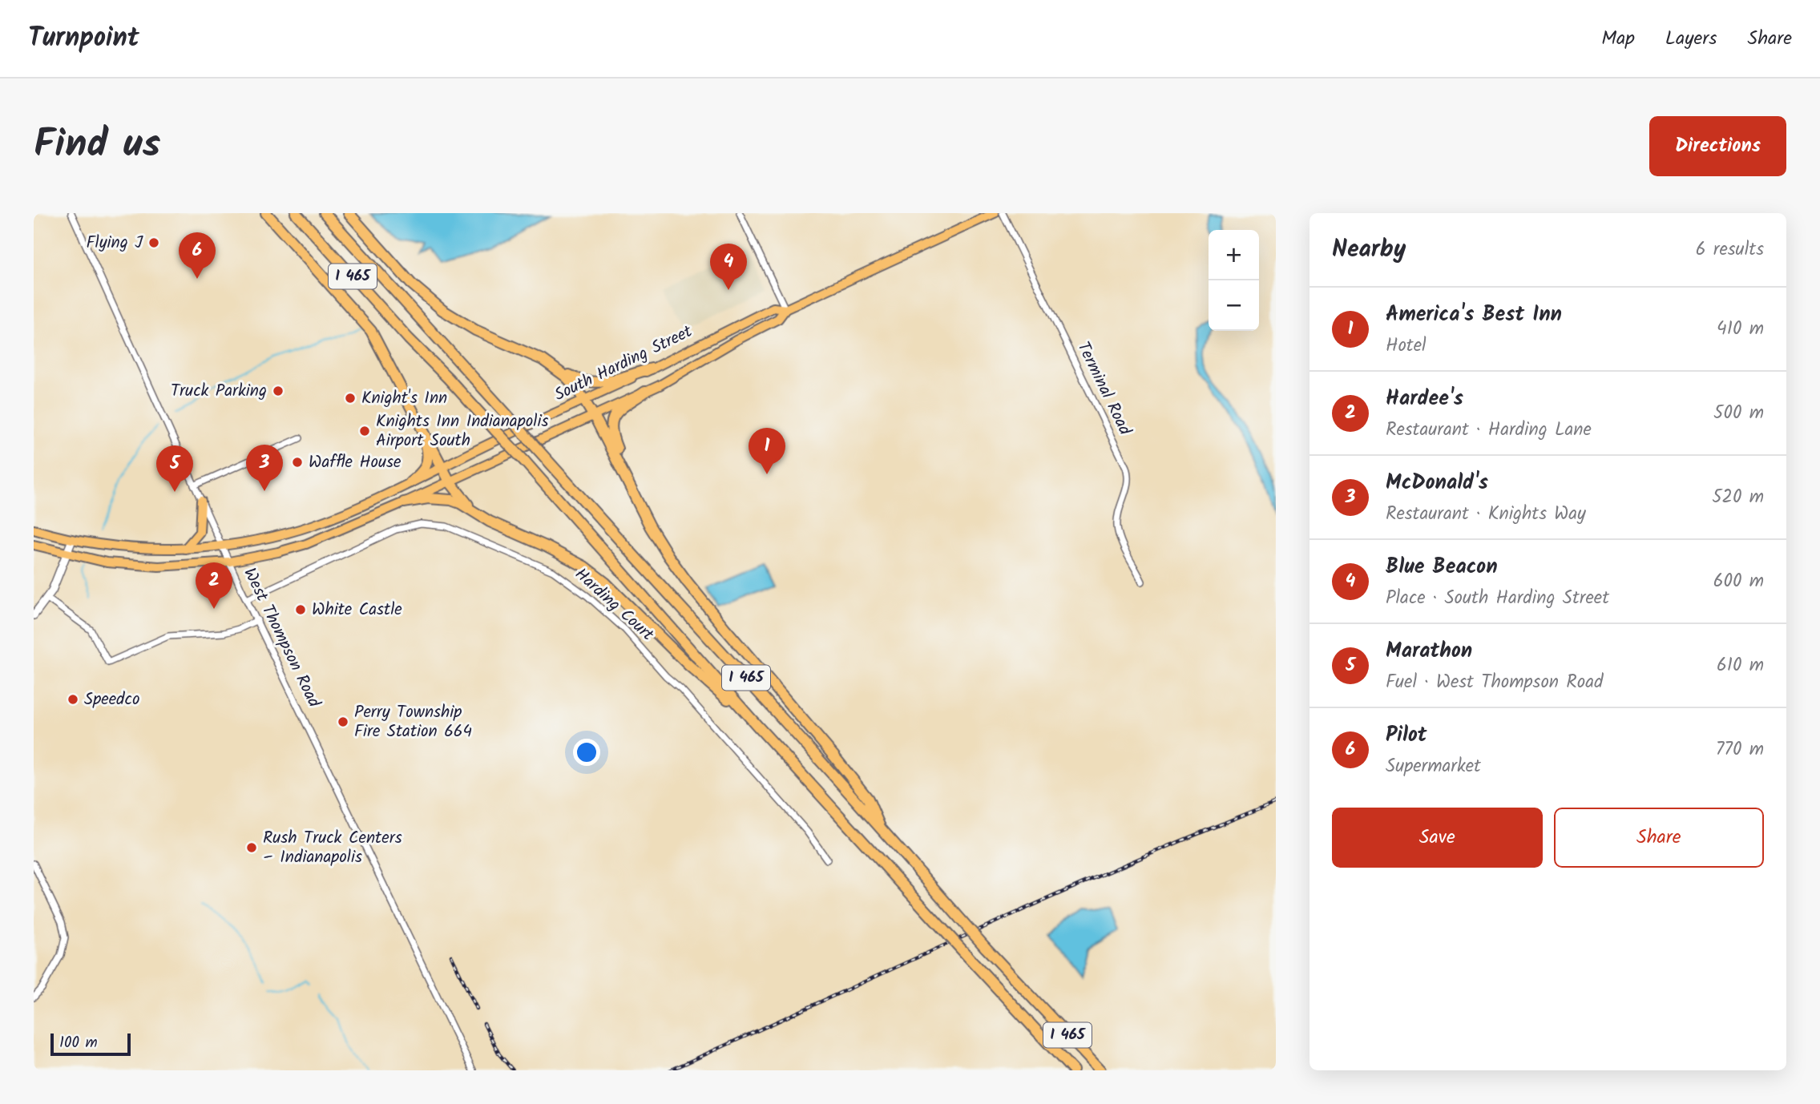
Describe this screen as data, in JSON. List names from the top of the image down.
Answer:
{
  "streets": {
    "highway": ["I 465"],
    "main road": ["South Harding Street"],
    "street": ["Terminal Road", "Harding Court", "West Thompson Road"]
  },
  "crossings": [
    ["South Harding Street", "West Thompson Road"],
    ["Harding Court", "West Thompson Road"]
  ],
  "places": [
    "Flying J",
    "Truck Parking",
    "Knight's Inn",
    "Knights Inn Indianapolis Airport South",
    "Waffle House",
    "White Castle",
    "Speedco",
    "Perry Township Fire Station 664",
    "Rush Truck Centers – Indianapolis"
  ],
  "scale_bar": "100 m",
  "page": {
    "header": "Turnpoint",
    "nav": ["Map", "Layers", "Share"],
    "title": "Find us",
    "buttons": [
      "Directions",
      ["Save", "Share"]
    ],
    "heading": ["Nearby", "6 results"],
    "map_buttons": ["+", "−"],
    "pins": [
      "6",
      "4",
      "1",
      "3",
      "5",
      "2"
    ],
    "list": [
      {
        "mark": "1",
        "name": "America's Best Inn",
        "note": "Hotel",
        "value": "410 m"
      },
      {
        "mark": "2",
        "name": "Hardee's",
        "note": "Restaurant · Harding Lane",
        "value": "500 m"
      },
      {
        "mark": "3",
        "name": "McDonald's",
        "note": "Restaurant · Knights Way",
        "value": "520 m"
      },
      {
        "mark": "4",
        "name": "Blue Beacon",
        "note": "Place · South Harding Street",
        "value": "600 m"
      },
      {
        "mark": "5",
        "name": "Marathon",
        "note": "Fuel · West Thompson Road",
        "value": "610 m"
      },
      {
        "mark": "6",
        "name": "Pilot",
        "note": "Supermarket",
        "value": "770 m"
      }
    ],
    "scale": "100 m"
  }
}
